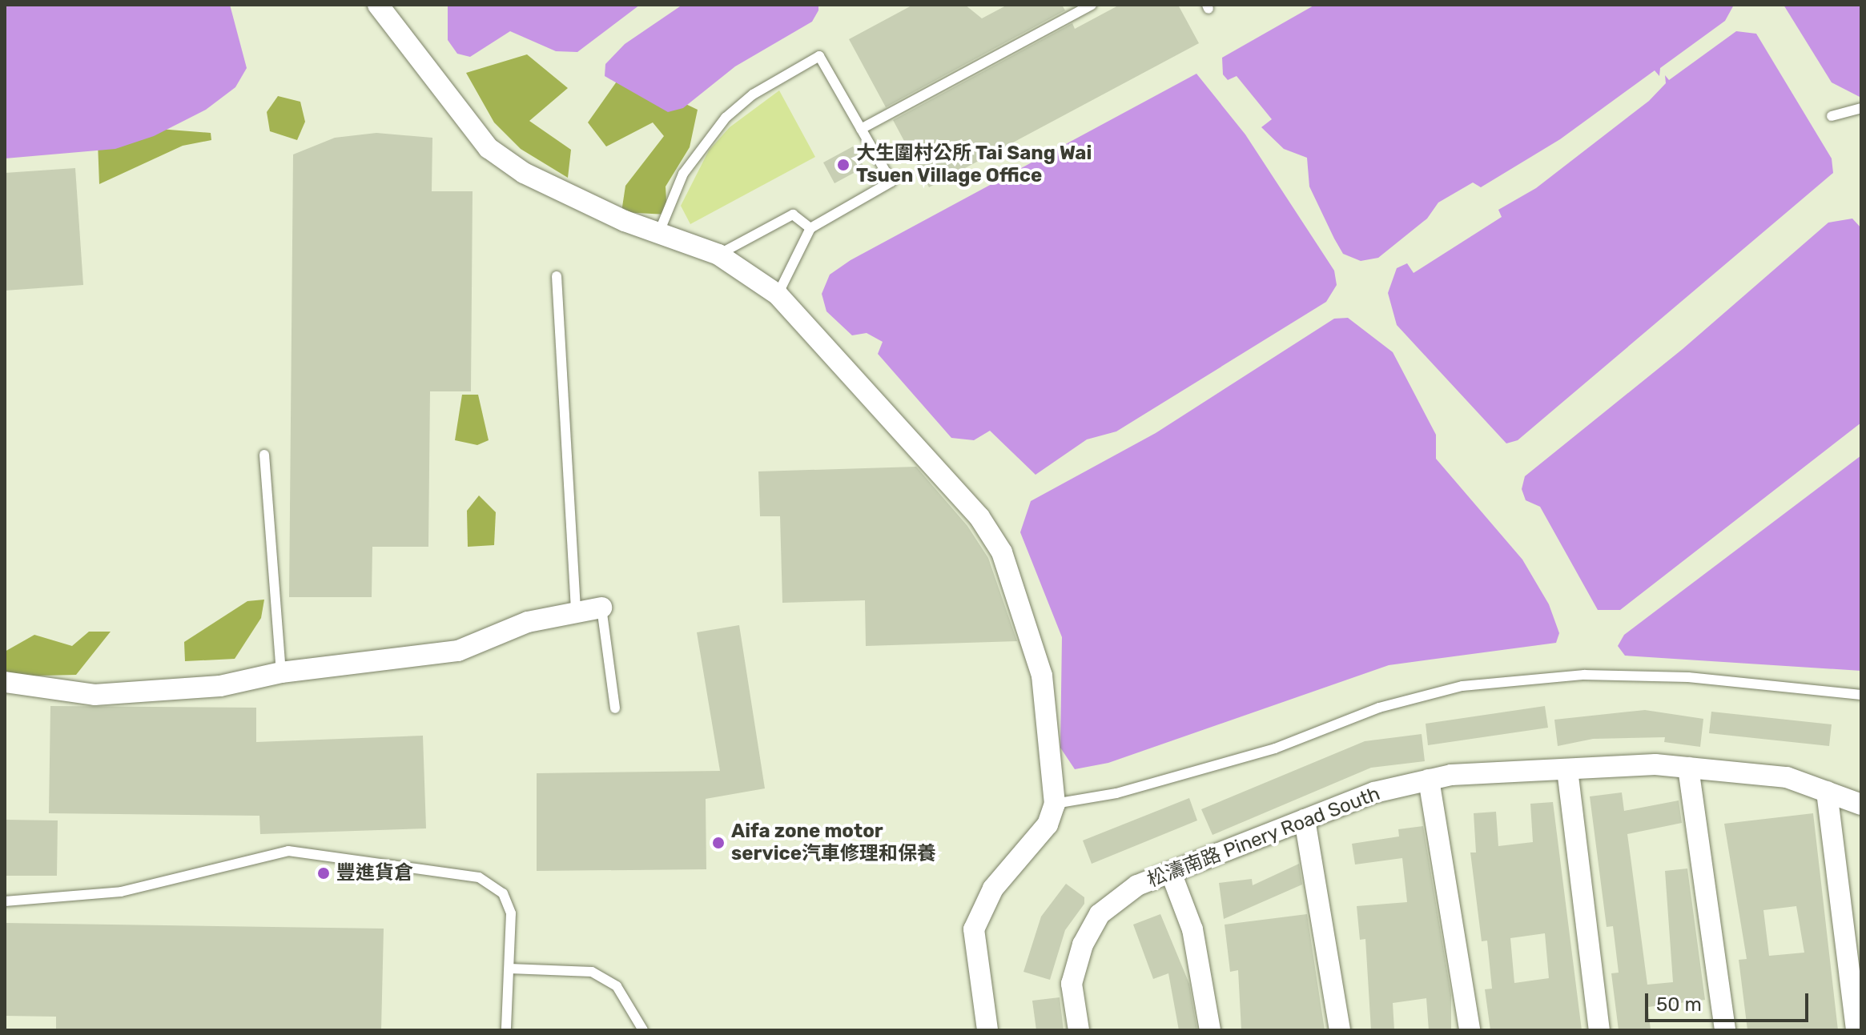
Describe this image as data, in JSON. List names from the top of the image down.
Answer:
{
  "streets": {
    "street": ["松濤南路 Pinery Road South"]
  },
  "places": ["大生圍村公所 Tai Sang Wai Tsuen Village Office", "Aifa zone motor service汽車修理和保養", "豐進貨倉"],
  "scale_bar": "50 m"
}
